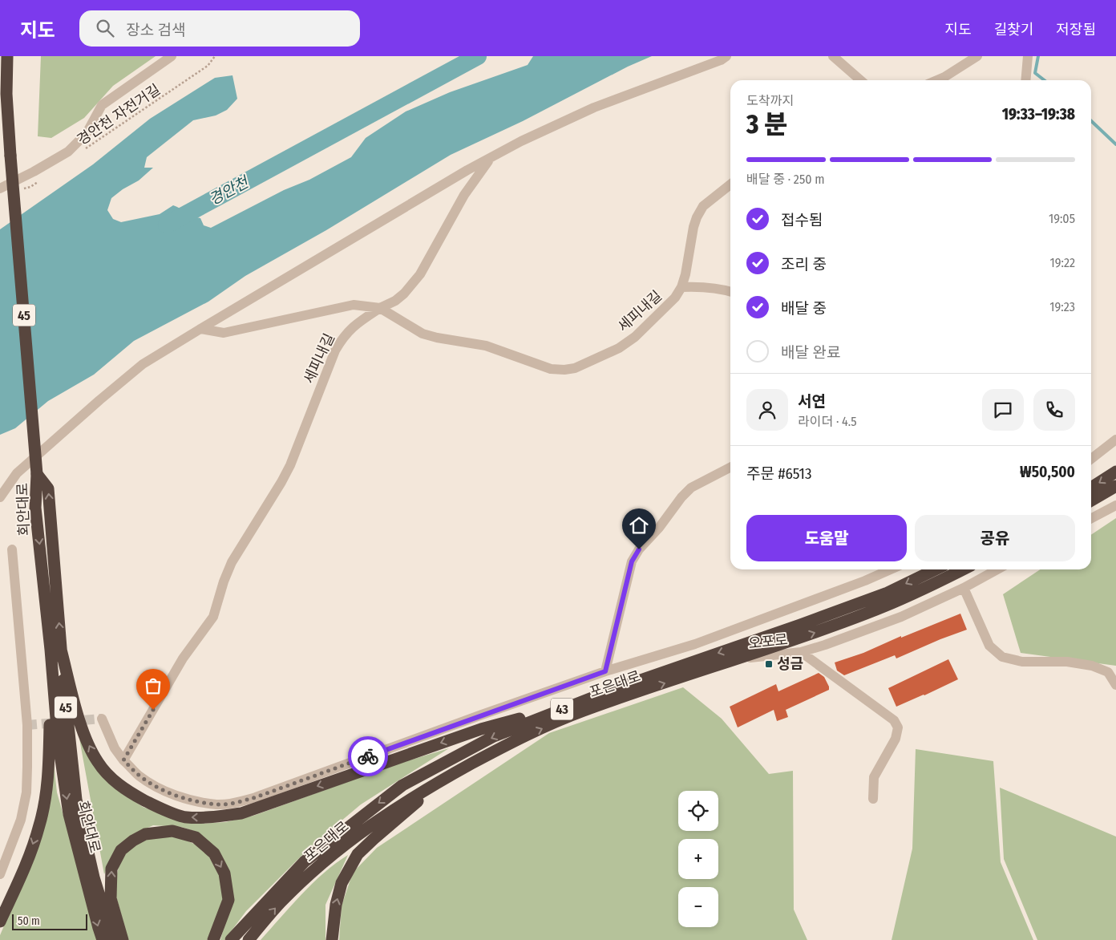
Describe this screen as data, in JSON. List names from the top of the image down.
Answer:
{
  "streets": {
    "highway": [
      "45",
      "회안대로",
      "포은대로",
      "43"
    ],
    "street": ["세피내길", "오포로"],
    "path": ["경안천 자전거길"]
  },
  "crossings": [
    ["오포로", "포은대로"]
  ],
  "water": ["경안천"],
  "places": {
    "transit": ["성금"]
  },
  "scale_bar": "50 m",
  "page": {
    "header": "지도",
    "search": "장소 검색",
    "nav": ["지도", "길찾기", "저장됨"],
    "heading": ["3 분", "도착까지", "19:33–19:38"],
    "panel": [
      "서연",
      "라이더 · 4.5",
      "주문 #6513",
      "₩50,500"
    ],
    "bar": "배달 중 · 250 m",
    "list": [
      ["접수됨", "19:05"],
      ["조리 중", "19:22"],
      ["배달 중", "19:23"],
      "배달 완료"
    ],
    "buttons": ["도움말", "공유"],
    "map_buttons": ["+", "−"],
    "scale": "50 m"
  }
}
